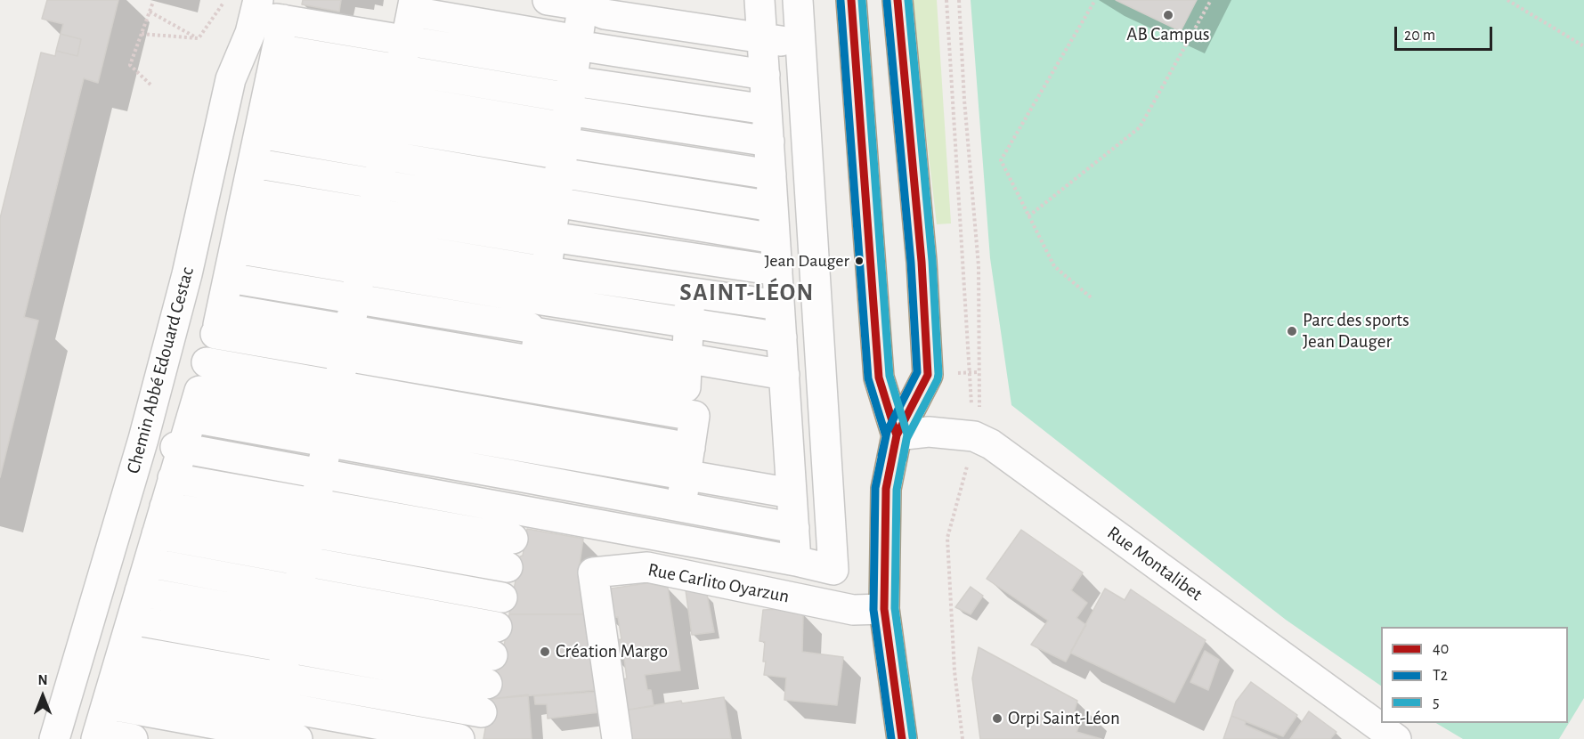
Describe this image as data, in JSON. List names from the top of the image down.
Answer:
{
  "streets": {
    "street": ["Chemin Abbé Edouard Cestac", "Rue Montalibet", "Rue Carlito Oyarzun"]
  },
  "districts": ["SAINT-LÉON"],
  "places": [
    "AB Campus",
    "Jean Dauger",
    "Parc des sports Jean Dauger",
    "Création Margo",
    "Orpi Saint-Léon"
  ],
  "lines": ["transit line 40", "transit line 5", "transit line T2"],
  "legend": ["40", "T2", "5"],
  "scale_bar": "20 m",
  "north": "top"
}
